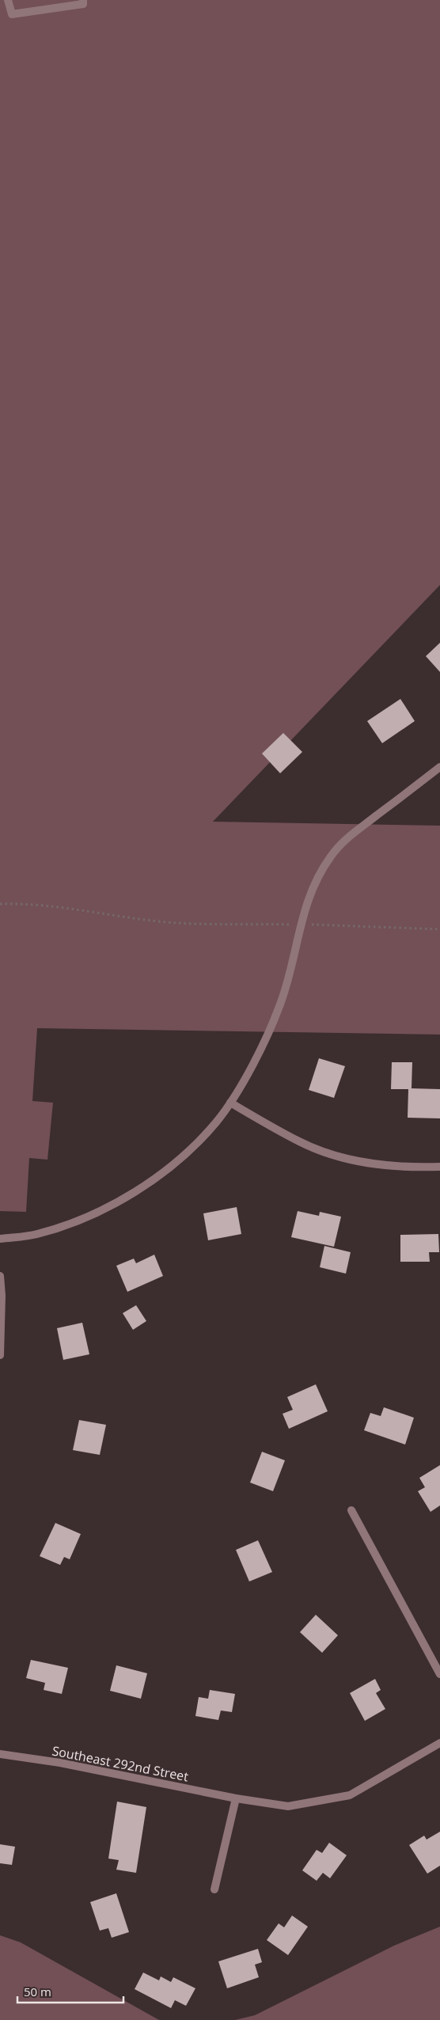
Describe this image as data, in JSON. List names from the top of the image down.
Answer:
{
  "streets": {
    "street": ["Southeast 292nd Street"]
  },
  "scale_bar": "50 m"
}
